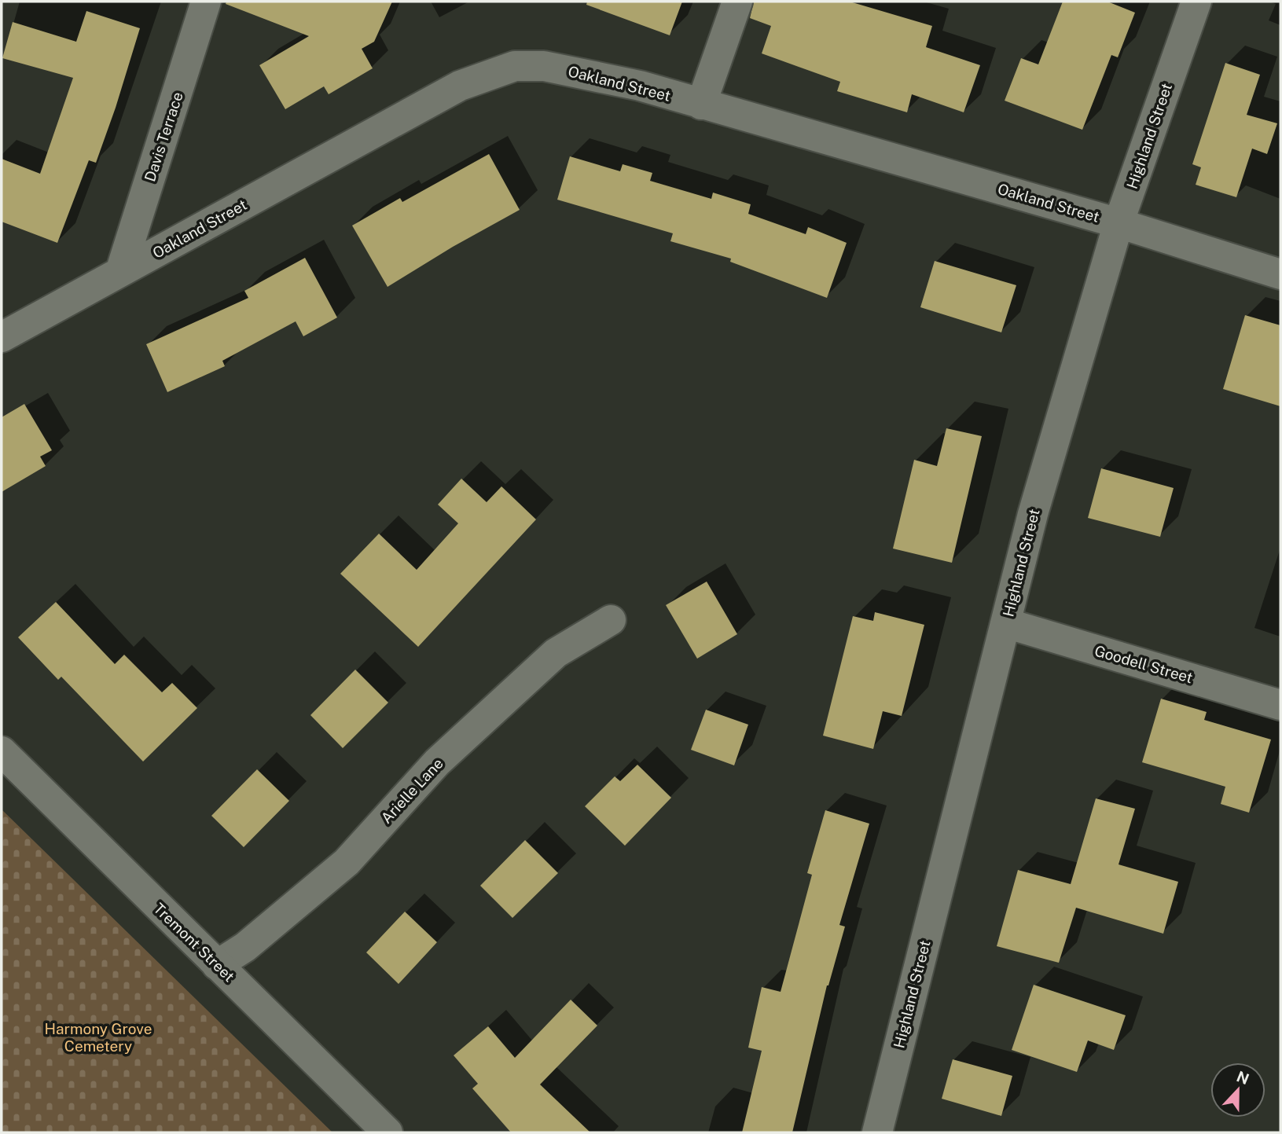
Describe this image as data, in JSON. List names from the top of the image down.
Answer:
{
  "streets": {
    "street": [
      "Oakland Street",
      "Highland Street",
      "Davis Terrace",
      "Goodell Street",
      "Arielle Lane",
      "Tremont Street"
    ]
  },
  "crossings": [
    ["Oakland Street", "Highland Street"],
    ["Oakland Street", "Davis Terrace"],
    ["Highland Street", "Goodell Street"],
    ["Arielle Lane", "Tremont Street"]
  ],
  "parks": ["Harmony Grove Cemetery"],
  "north": "top"
}
